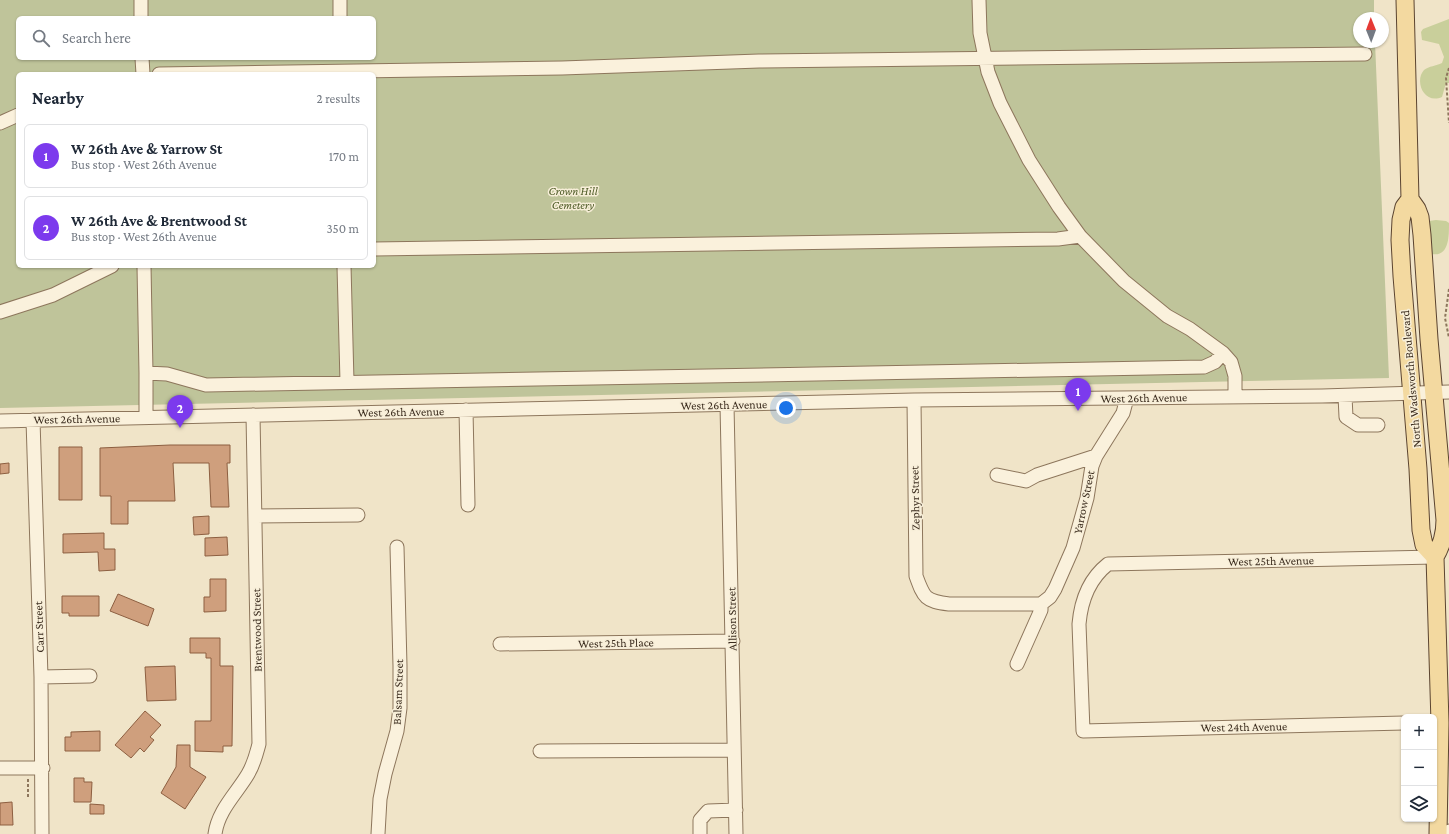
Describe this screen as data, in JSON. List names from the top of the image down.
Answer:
{
  "streets": {
    "main road": ["North Wadsworth Boulevard"],
    "street": [
      "West 26th Avenue",
      "Zephyr Street",
      "Yarrow Street",
      "West 25th Avenue",
      "Allison Street",
      "Carr Street",
      "Brentwood Street",
      "West 25th Place",
      "Balsam Street",
      "West 24th Avenue"
    ]
  },
  "crossings": [
    ["North Wadsworth Boulevard", "West 26th Avenue"],
    ["North Wadsworth Boulevard", "West 25th Avenue"],
    ["West 26th Avenue", "Zephyr Street"],
    ["West 26th Avenue", "Yarrow Street"],
    ["West 26th Avenue", "Allison Street"],
    ["West 26th Avenue", "Carr Street"],
    ["West 26th Avenue", "Brentwood Street"],
    ["Zephyr Street", "Yarrow Street"],
    ["West 25th Avenue", "West 24th Avenue"],
    ["Allison Street", "West 25th Place"]
  ],
  "parks": ["Crown Hill Cemetery"],
  "north": "top",
  "page": {
    "search": "Search here",
    "heading": ["Nearby", "2 results"],
    "list": [
      {
        "mark": "1",
        "name": "W 26th Ave & Yarrow St",
        "note": "Bus stop · West 26th Avenue",
        "value": "170 m"
      },
      {
        "mark": "2",
        "name": "W 26th Ave & Brentwood St",
        "note": "Bus stop · West 26th Avenue",
        "value": "350 m"
      }
    ],
    "pins": ["1", "2"],
    "map_buttons": ["+", "−"]
  }
}
